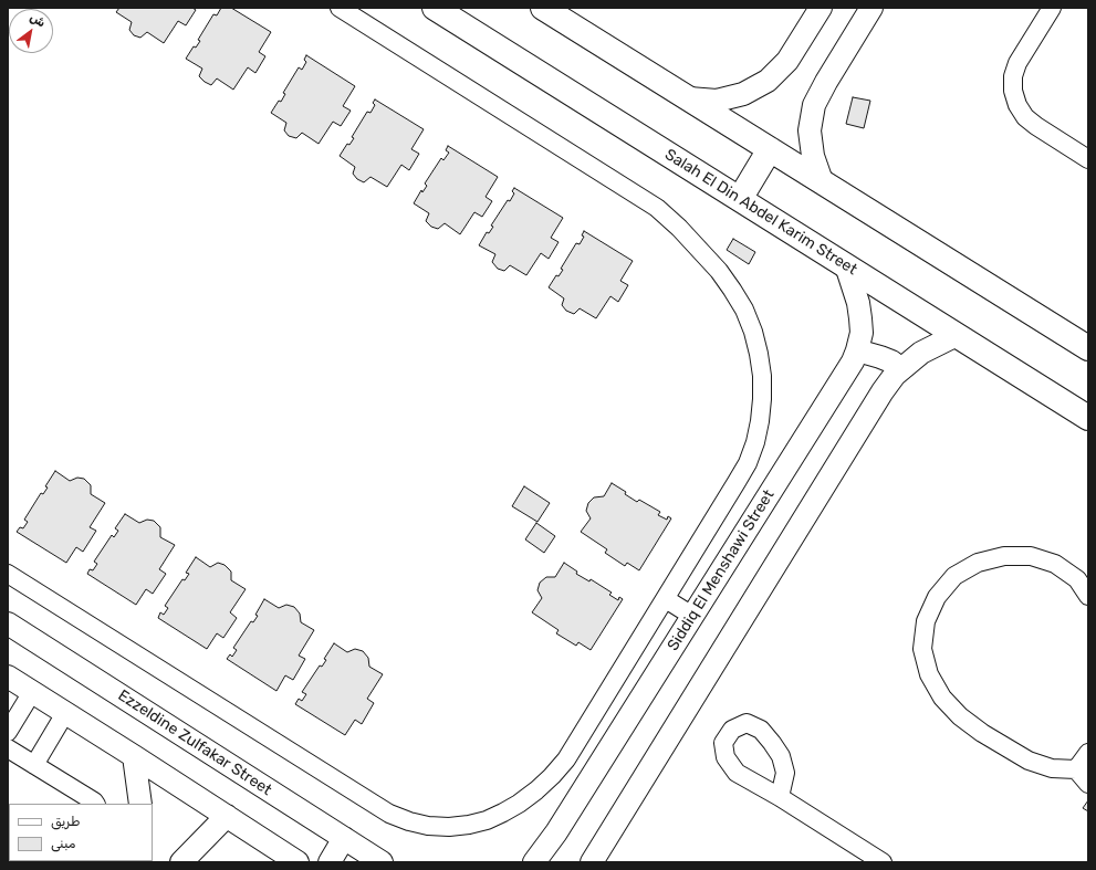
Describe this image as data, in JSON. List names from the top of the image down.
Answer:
{
  "streets": {
    "main road": ["Salah El Din Abdel Karim Street"],
    "street": ["Siddiq El Menshawi Street", "Ezzeldine Zulfakar Street"]
  },
  "crossings": [
    ["Salah El Din Abdel Karim Street", "Siddiq El Menshawi Street"]
  ],
  "legend": ["طريق", "مبنى"],
  "north": "top right"
}
